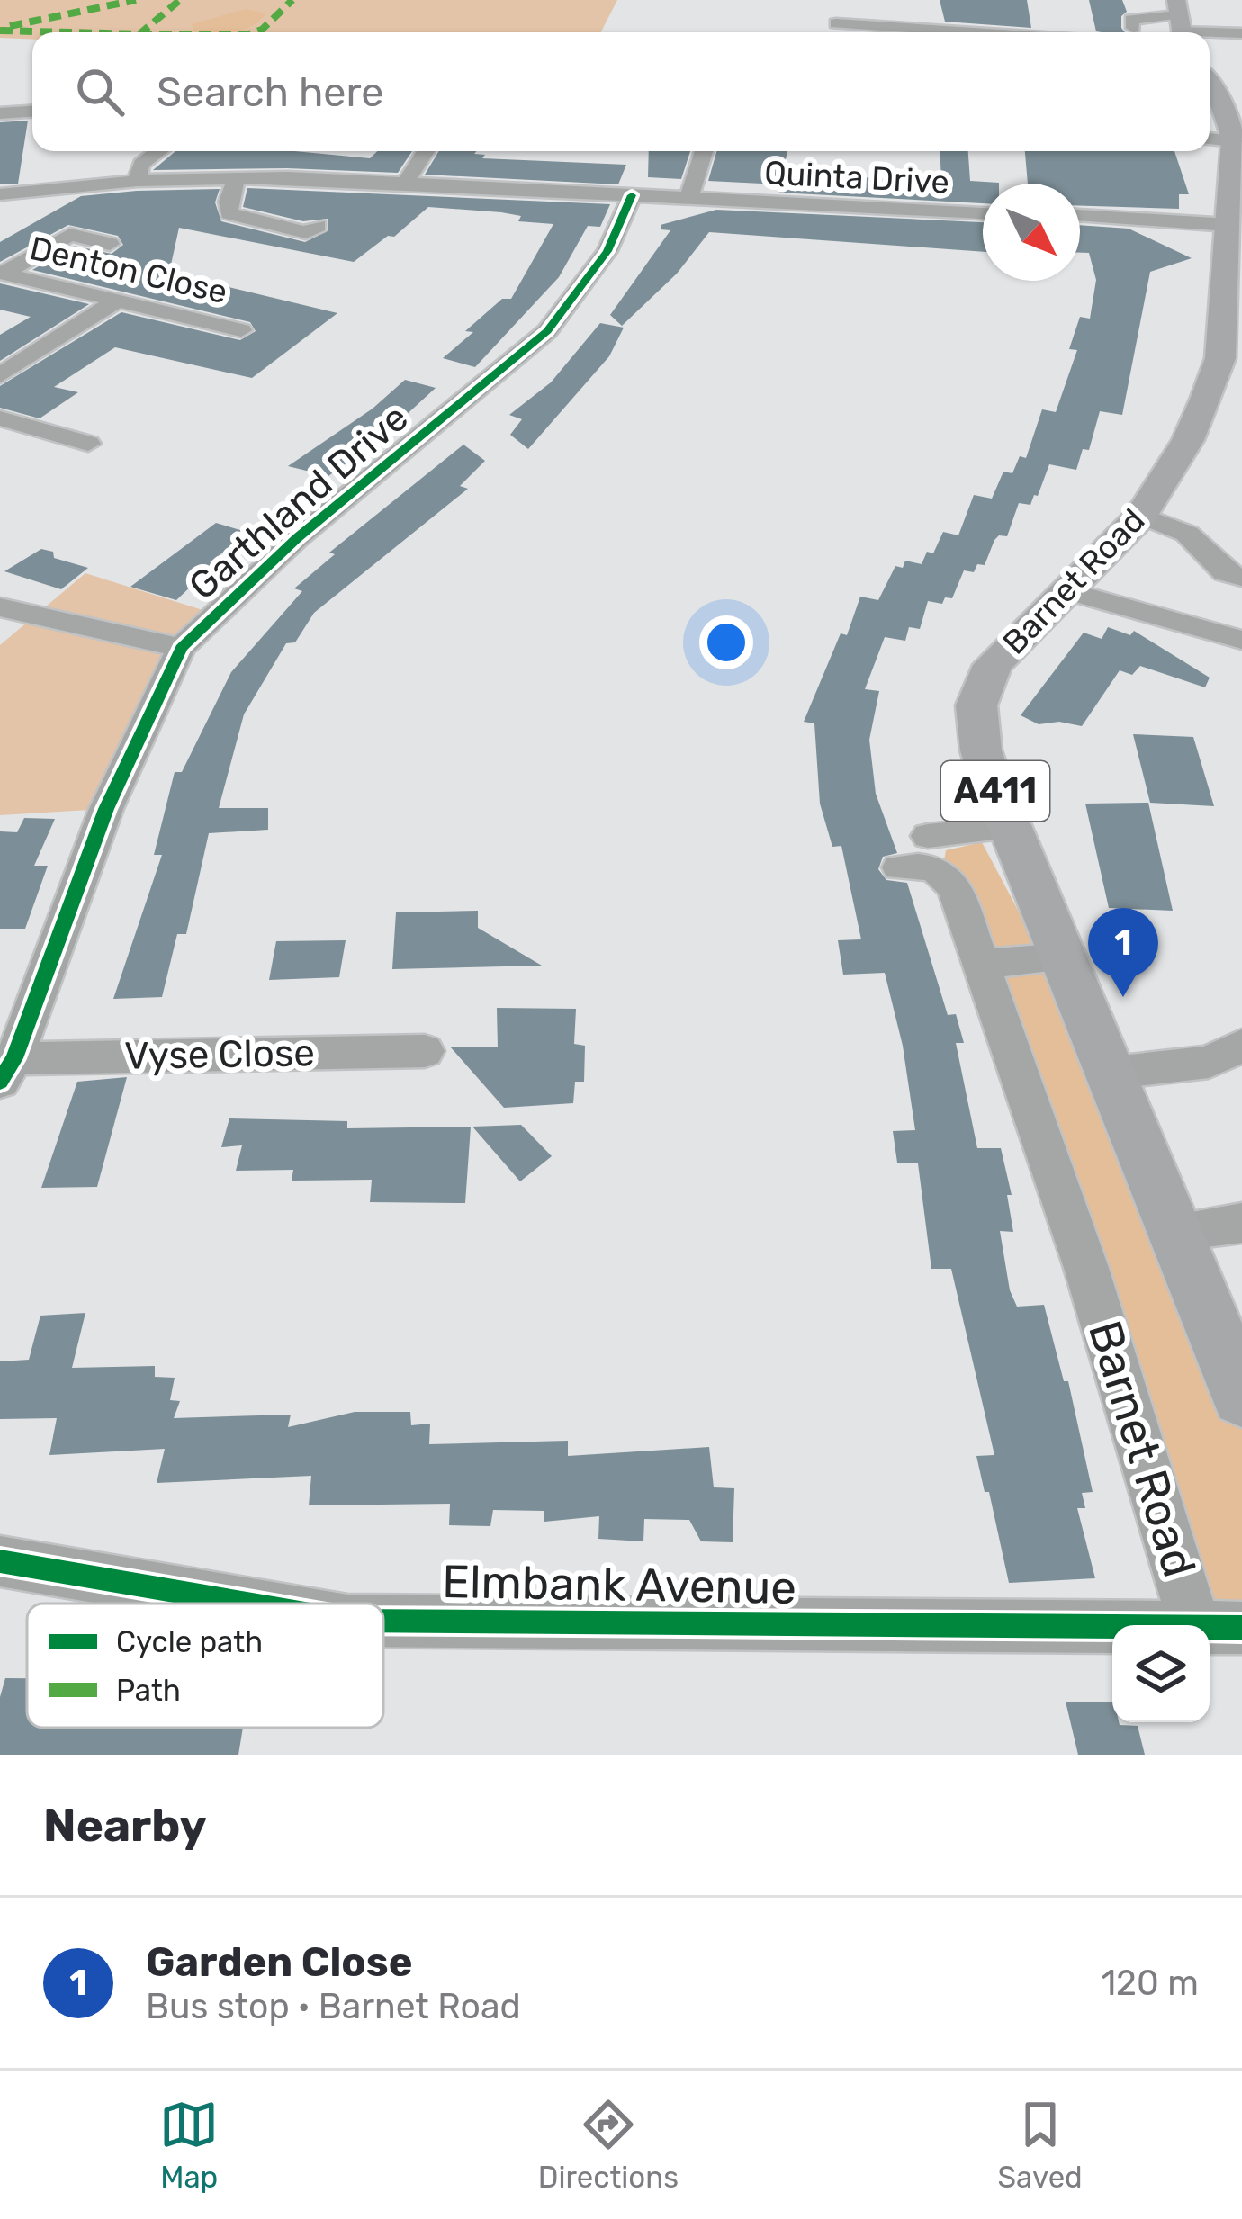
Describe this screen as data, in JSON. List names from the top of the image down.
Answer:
{
  "streets": {
    "main road": ["Barnet Road", "A411"],
    "street": [
      "Quinta Drive",
      "Denton Close",
      "Garthland Drive",
      "Vyse Close",
      "Elmbank Avenue"
    ]
  },
  "crossings": [
    ["Quinta Drive", "Garthland Drive"],
    ["Garthland Drive", "Vyse Close"],
    ["Barnet Road", "Elmbank Avenue"]
  ],
  "legend": ["Cycle path", "Path"],
  "north": "bottom right",
  "page": {
    "search": "Search here",
    "pins": "1",
    "heading": "Nearby",
    "list": [
      {
        "mark": "1",
        "name": "Garden Close",
        "note": "Bus stop · Barnet Road",
        "value": "120 m"
      }
    ],
    "nav": ["Map", "Directions", "Saved"]
  }
}
